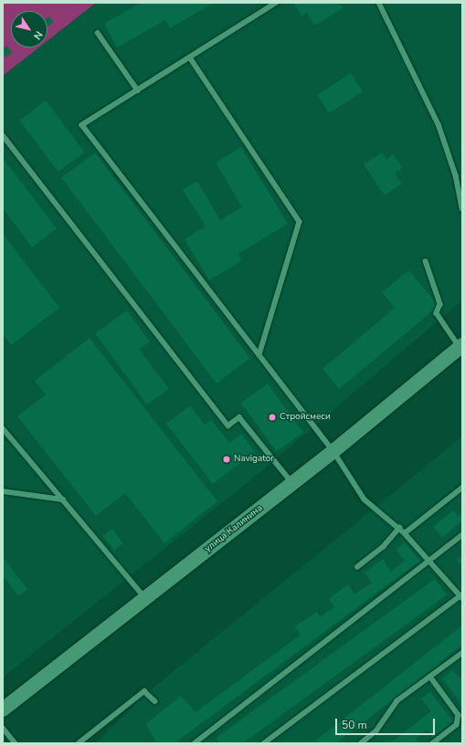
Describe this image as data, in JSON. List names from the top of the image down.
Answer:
{
  "streets": {
    "street": ["улица Калинина"]
  },
  "places": ["Стройсмеси", "Navigator"],
  "scale_bar": "50 m",
  "north": "bottom right"
}
